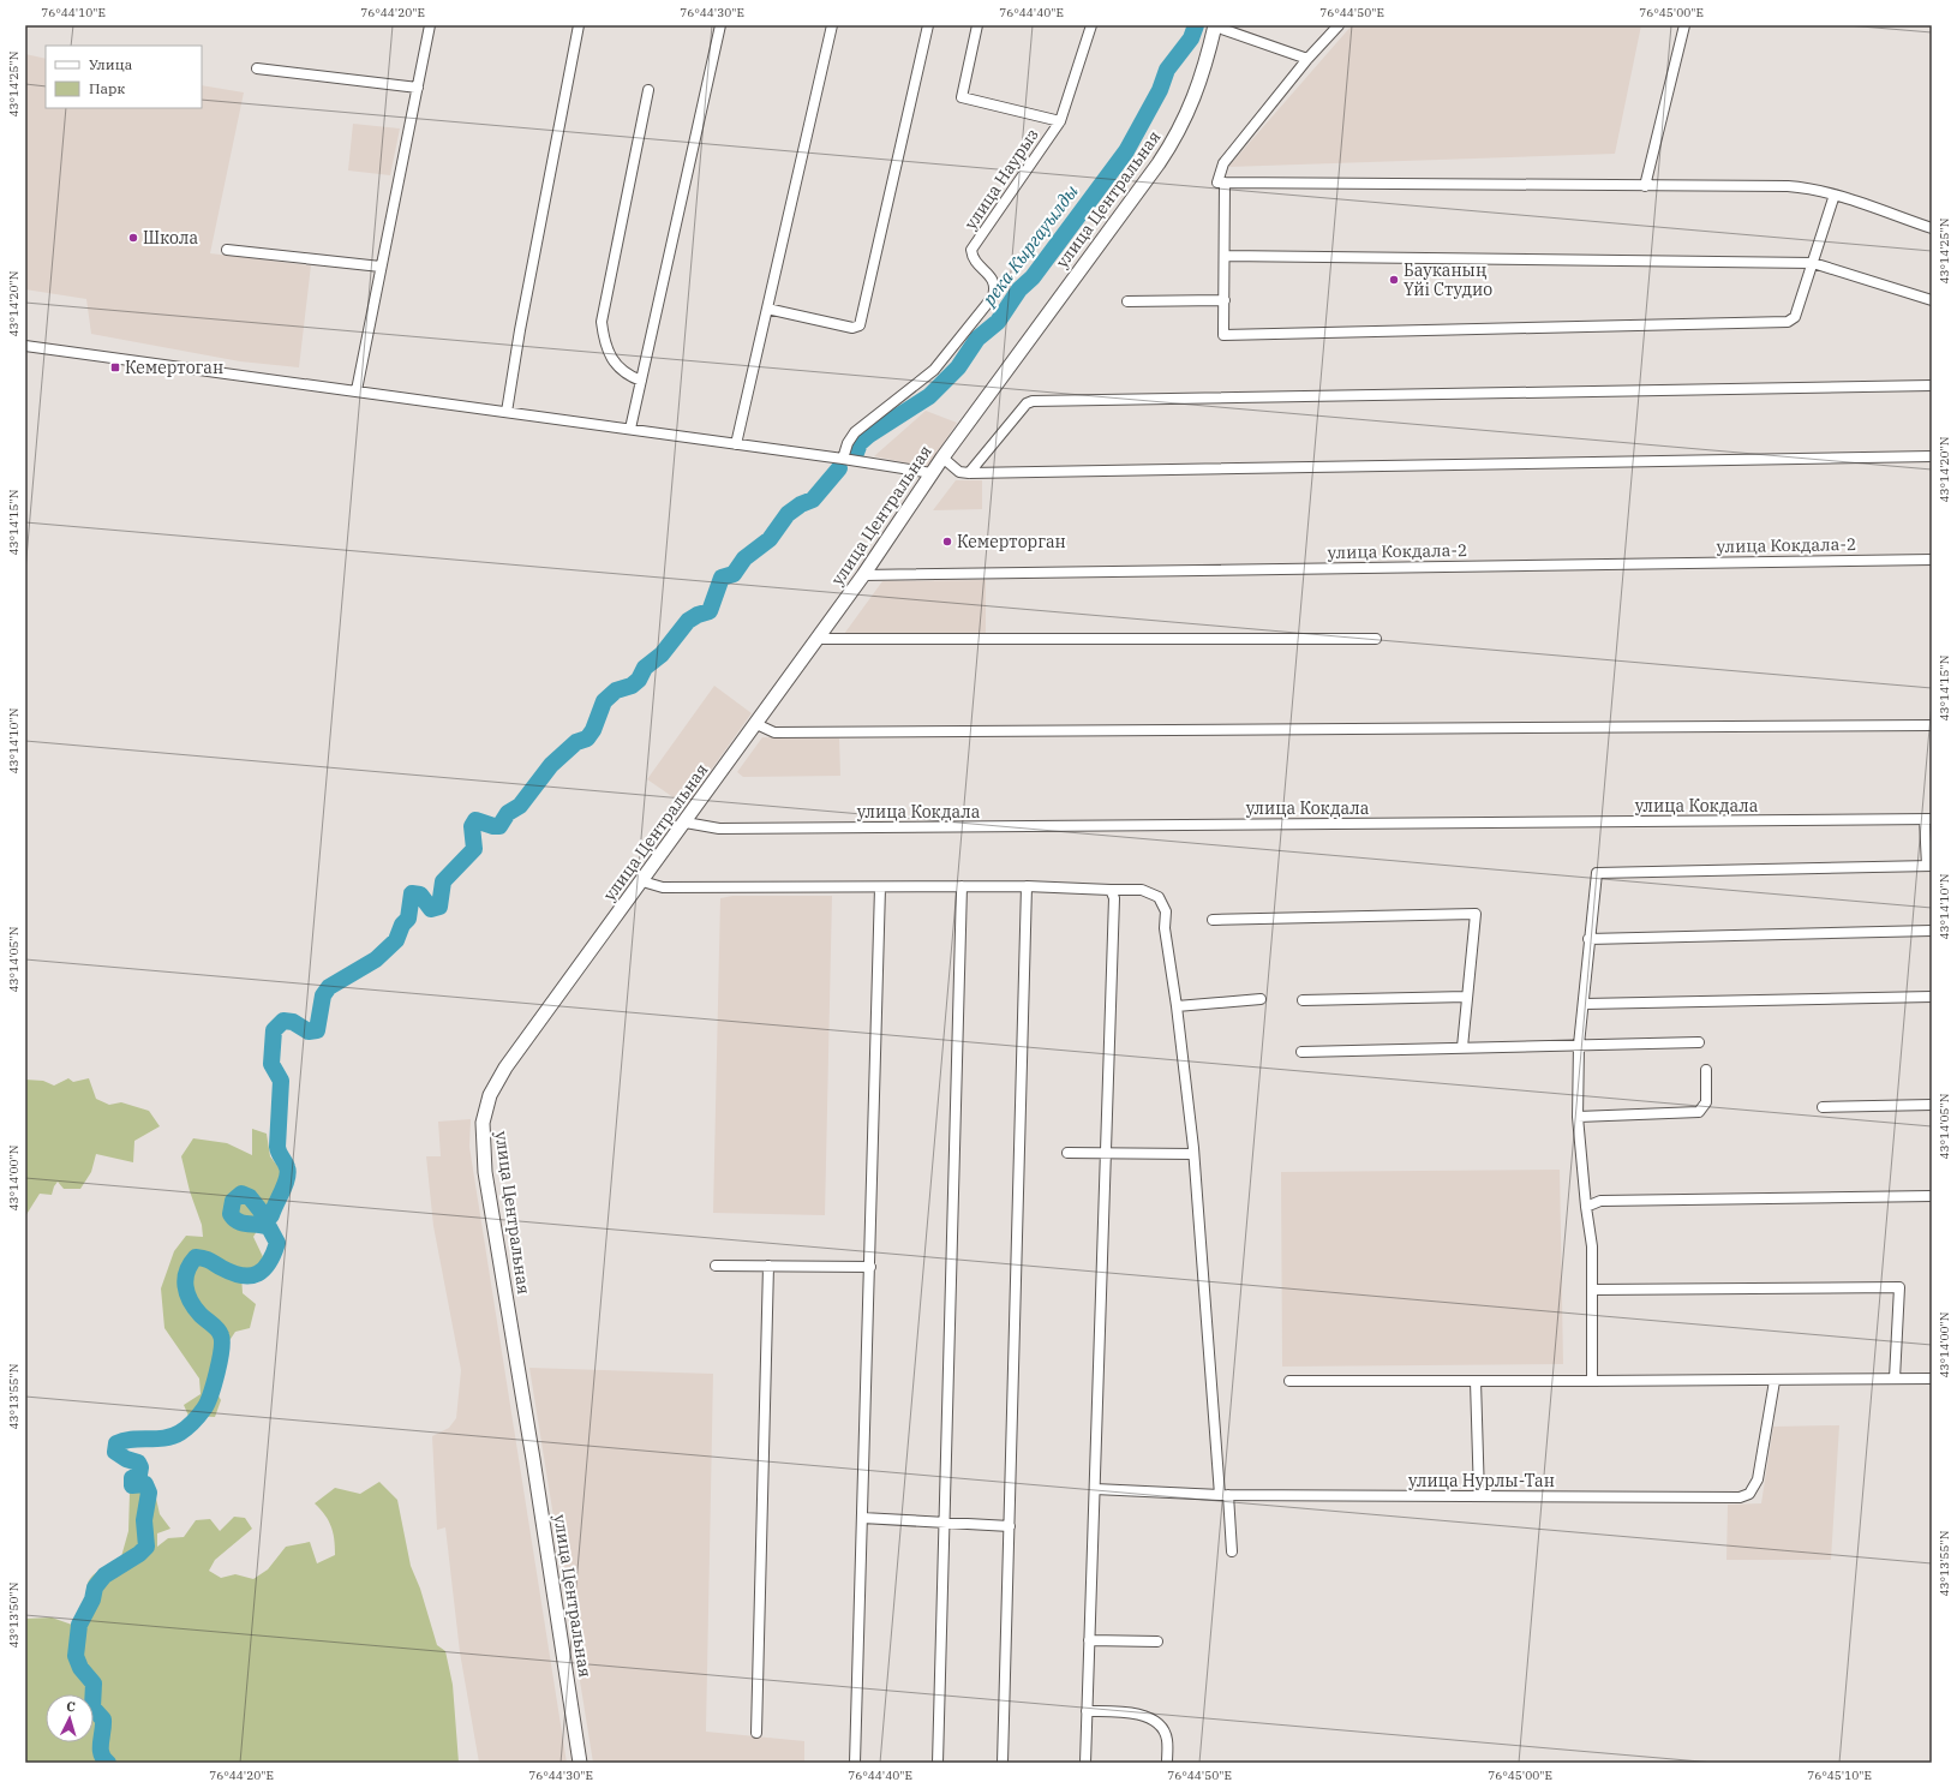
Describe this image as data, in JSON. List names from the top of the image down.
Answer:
{
  "streets": {
    "main road": ["улица Центральная"],
    "street": [
      "улица Наурыз",
      "улица Кокдала-2",
      "улица Кокдала",
      "улица Нурлы-Тан"
    ]
  },
  "crossings": [
    ["улица Центральная", "улица Кокдала-2"],
    ["улица Центральная", "улица Кокдала"]
  ],
  "water": ["река Кыргауылды"],
  "places": {
    "other": ["Школа", "Бауканың Үйі Студио", "Кемерторган"],
    "transit": ["Кемертоган"]
  },
  "legend": ["Улица", "Парк"],
  "north": "top",
  "coordinates": [
    "76°44'10\"E",
    "76°44'20\"E",
    "76°44'30\"E",
    "76°44'40\"E",
    "76°44'50\"E",
    "76°45'00\"E",
    "43°14'25\"N",
    "43°14'20\"N",
    "43°14'15\"N",
    "43°14'10\"N",
    "43°14'05\"N",
    "43°14'00\"N",
    "43°13'55\"N",
    "43°13'50\"N",
    "76°45'10\"E"
  ]
}
